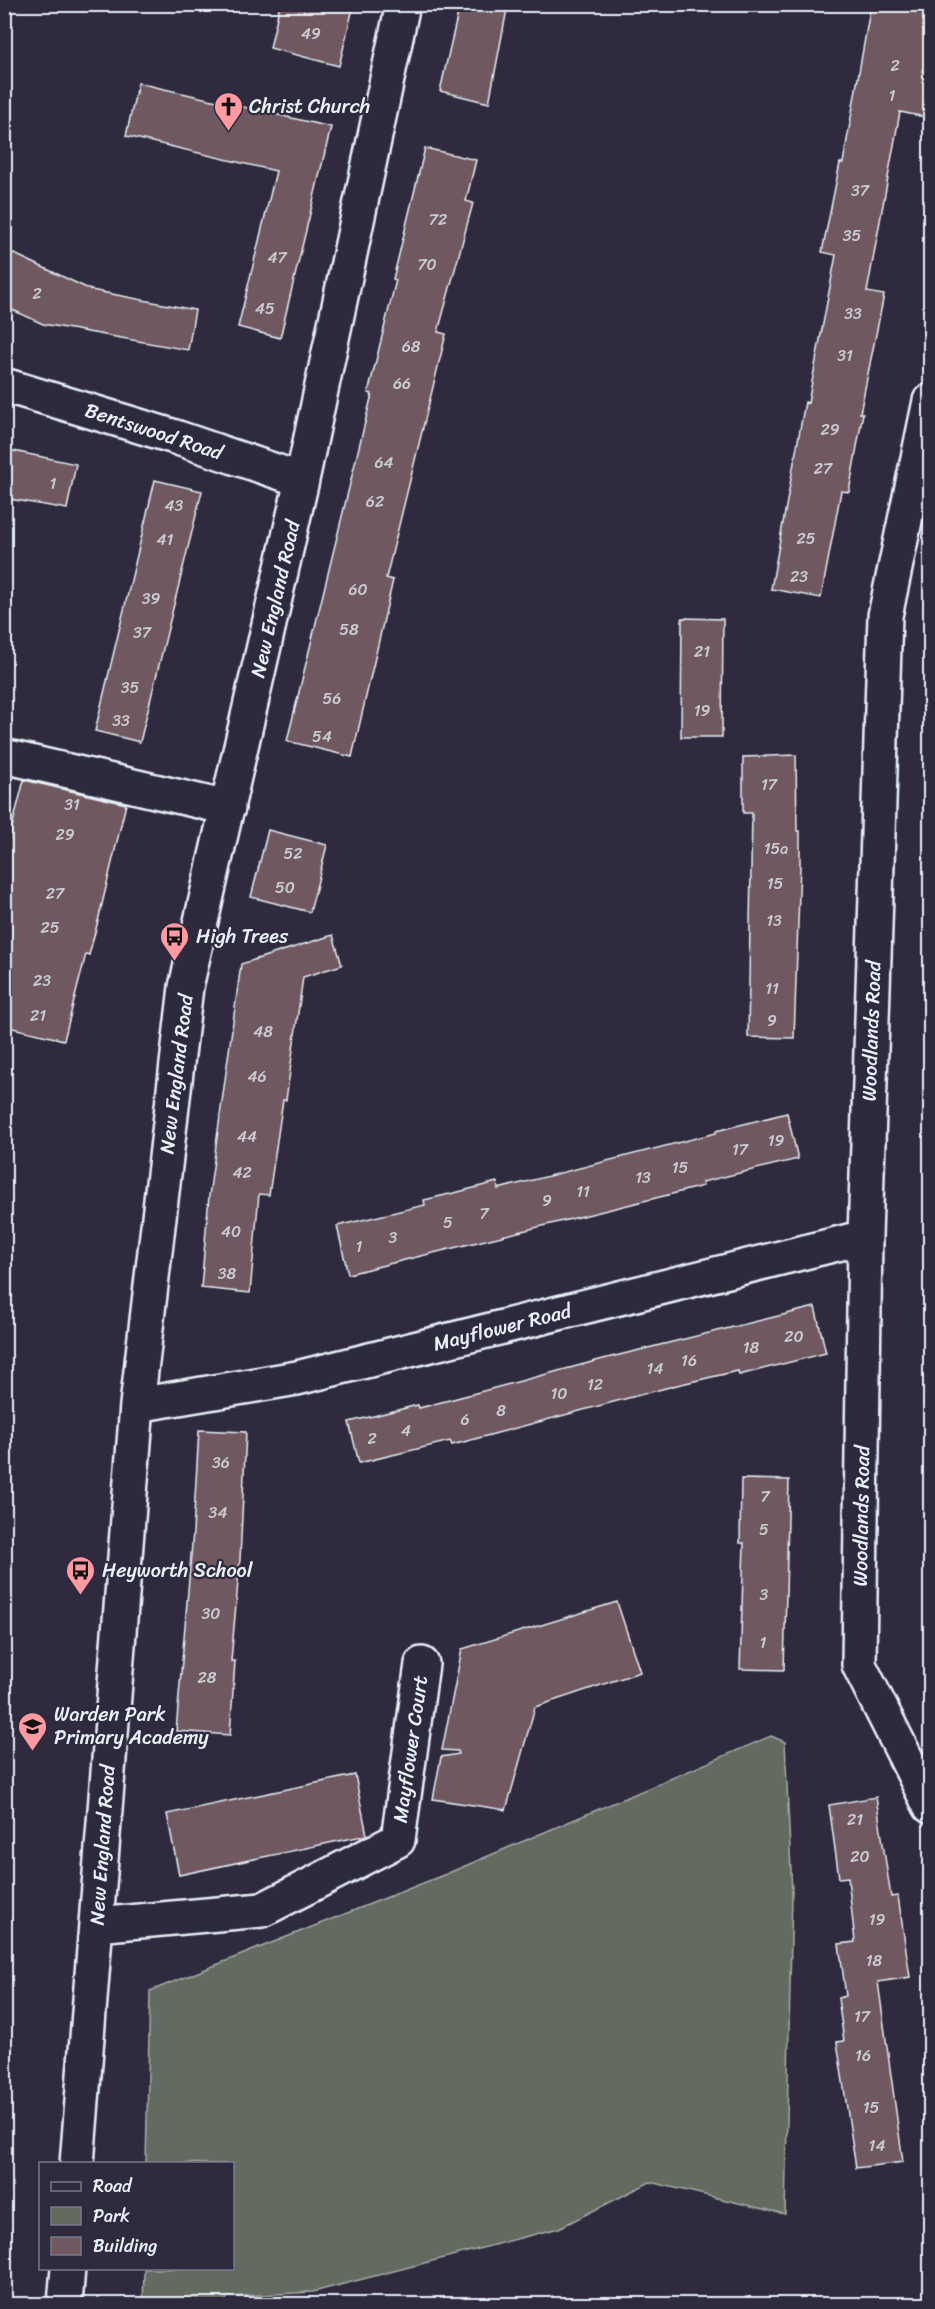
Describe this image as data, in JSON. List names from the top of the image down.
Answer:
{
  "streets": {
    "street": [
      "Bentswood Road",
      "New England Road",
      "Woodlands Road",
      "Mayflower Road",
      "Mayflower Court"
    ]
  },
  "crossings": [
    ["Bentswood Road", "New England Road"],
    ["New England Road", "Mayflower Road"],
    ["New England Road", "Mayflower Court"],
    ["Woodlands Road", "Mayflower Road"]
  ],
  "places": {
    "church": ["Christ Church"],
    "bus stop": ["High Trees", "Heyworth School"],
    "school or university": ["Warden Park Primary Academy"]
  },
  "house_numbers": [
    "49",
    "2",
    "1",
    "37",
    "72",
    "35",
    "47",
    "70",
    "2",
    "45",
    "33",
    "68",
    "31",
    "66",
    "29",
    "64",
    "27",
    "1",
    "62",
    "43",
    "25",
    "41",
    "23",
    "60",
    "39",
    "58",
    "37",
    "21",
    "35",
    "56",
    "19",
    "33",
    "54",
    "17",
    "31",
    "29",
    "15a",
    "52",
    "15",
    "50",
    "27",
    "13",
    "25",
    "23",
    "11",
    "21",
    "9",
    "48",
    "46",
    "44",
    "19",
    "17",
    "15",
    "42",
    "13",
    "11",
    "9",
    "7",
    "5",
    "40",
    "3",
    "1",
    "38",
    "20",
    "18",
    "16",
    "14",
    "12",
    "10",
    "8",
    "6",
    "4",
    "2",
    "36",
    "7",
    "34",
    "5",
    "3",
    "30",
    "1",
    "28",
    "21",
    "20",
    "19",
    "18",
    "17",
    "16",
    "15",
    "14"
  ],
  "legend": ["Road", "Park", "Building"]
}
